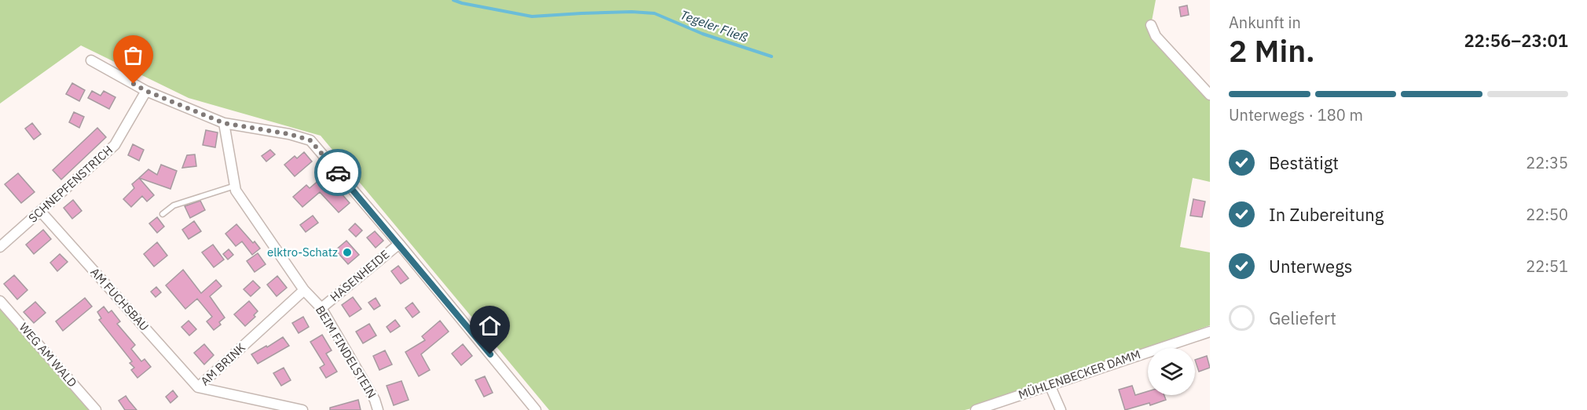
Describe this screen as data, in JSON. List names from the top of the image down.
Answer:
{
  "streets": {
    "street": [
      "SCHNEPFENSTRICH",
      "HASENHEIDE",
      "AM FUCHSBAU",
      "BEIM FINDELSTEIN",
      "WEG AM WALD",
      "AM BRINK",
      "MÜHLENBECKER DAMM"
    ]
  },
  "crossings": [
    ["SCHNEPFENSTRICH", "AM FUCHSBAU"],
    ["HASENHEIDE", "BEIM FINDELSTEIN"],
    ["AM FUCHSBAU", "AM BRINK"],
    ["BEIM FINDELSTEIN", "AM BRINK"]
  ],
  "water": ["Tegeler Fließ"],
  "places": ["elktro-Schatz"],
  "page": {
    "heading": ["2 Min.", "Ankunft in", "22:56–23:01"],
    "bar": "Unterwegs · 180 m",
    "list": [
      ["Bestätigt", "22:35"],
      ["In Zubereitung", "22:50"],
      ["Unterwegs", "22:51"],
      "Geliefert"
    ]
  }
}
